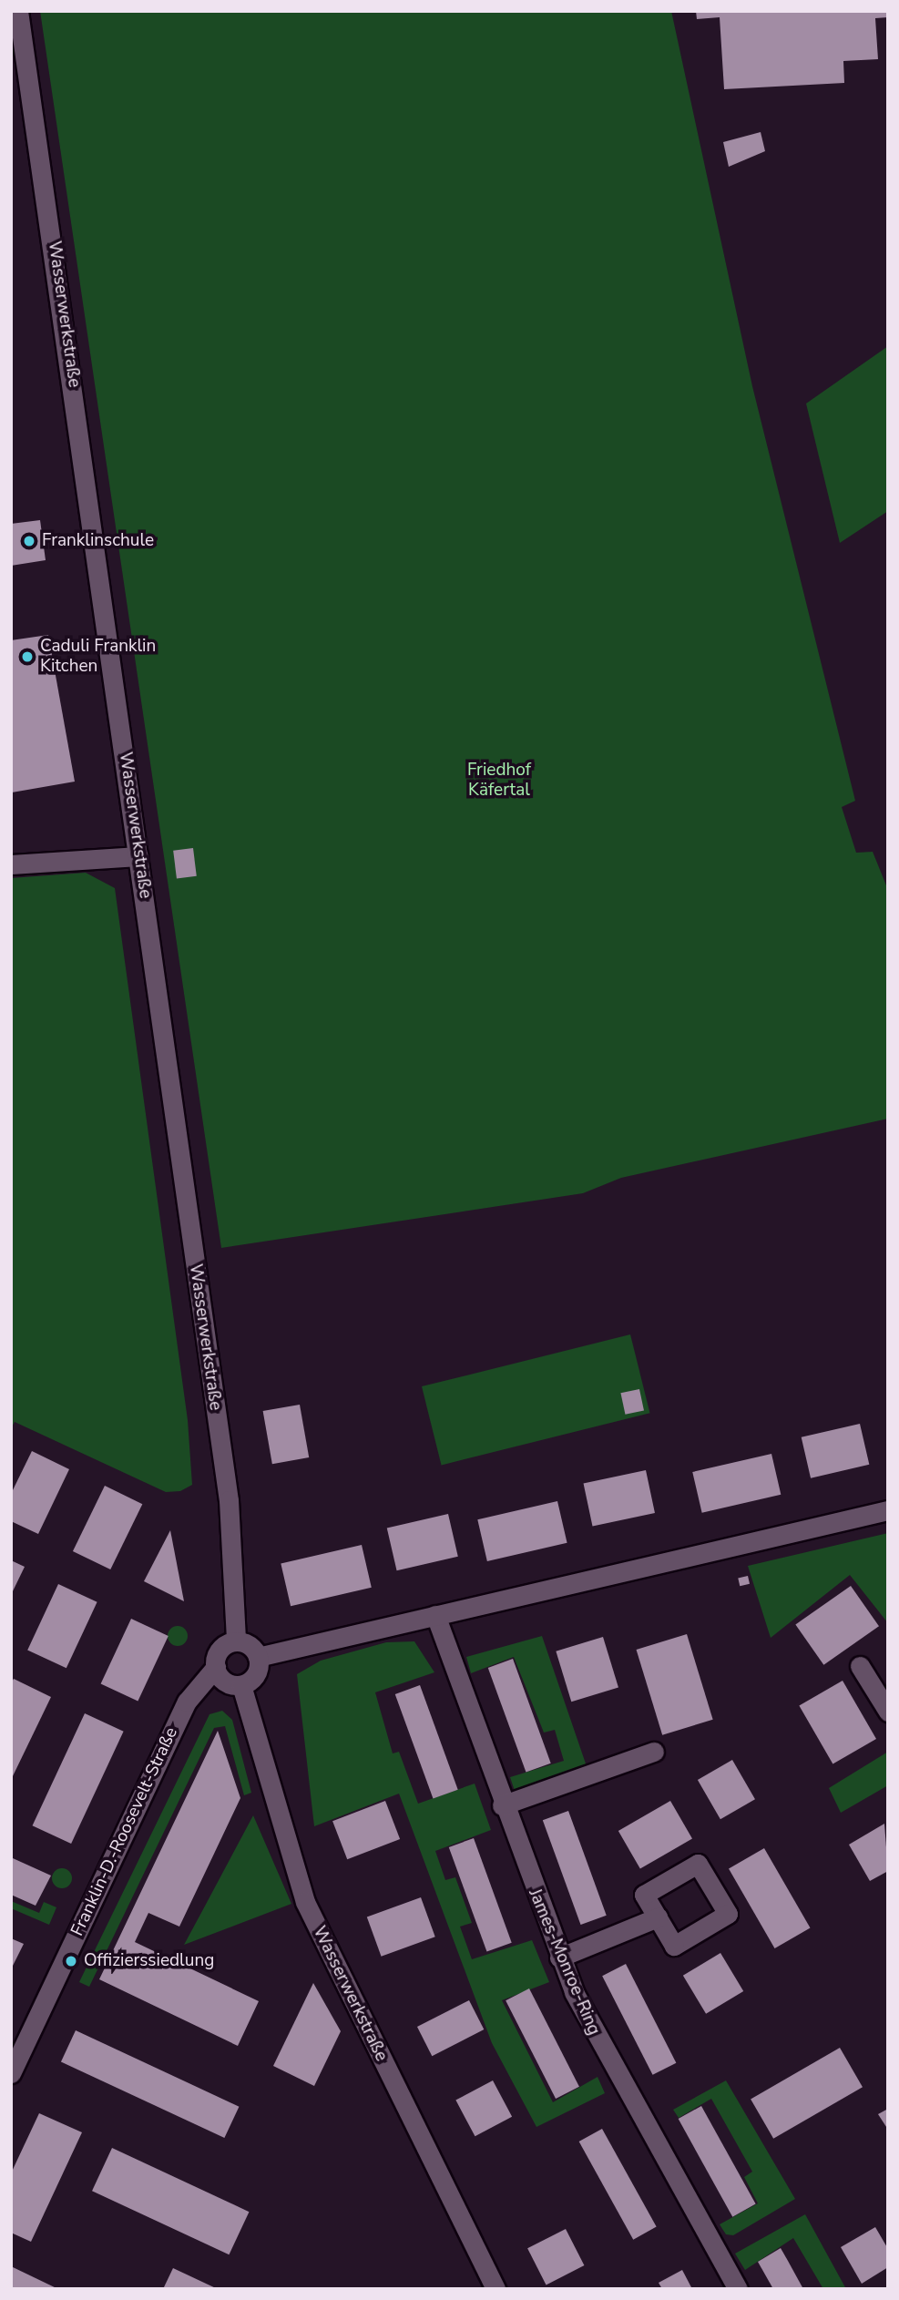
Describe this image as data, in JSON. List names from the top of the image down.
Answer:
{
  "streets": {
    "street": ["Wasserwerkstraße", "Franklin-D.-Roosevelt-Straße", "James-Monroe-Ring"]
  },
  "crossings": [
    ["Wasserwerkstraße", "Franklin-D.-Roosevelt-Straße"]
  ],
  "parks": ["Friedhof Käfertal"],
  "places": ["Franklinschule", "Caduli Franklin Kitchen", "Offizierssiedlung"]
}
